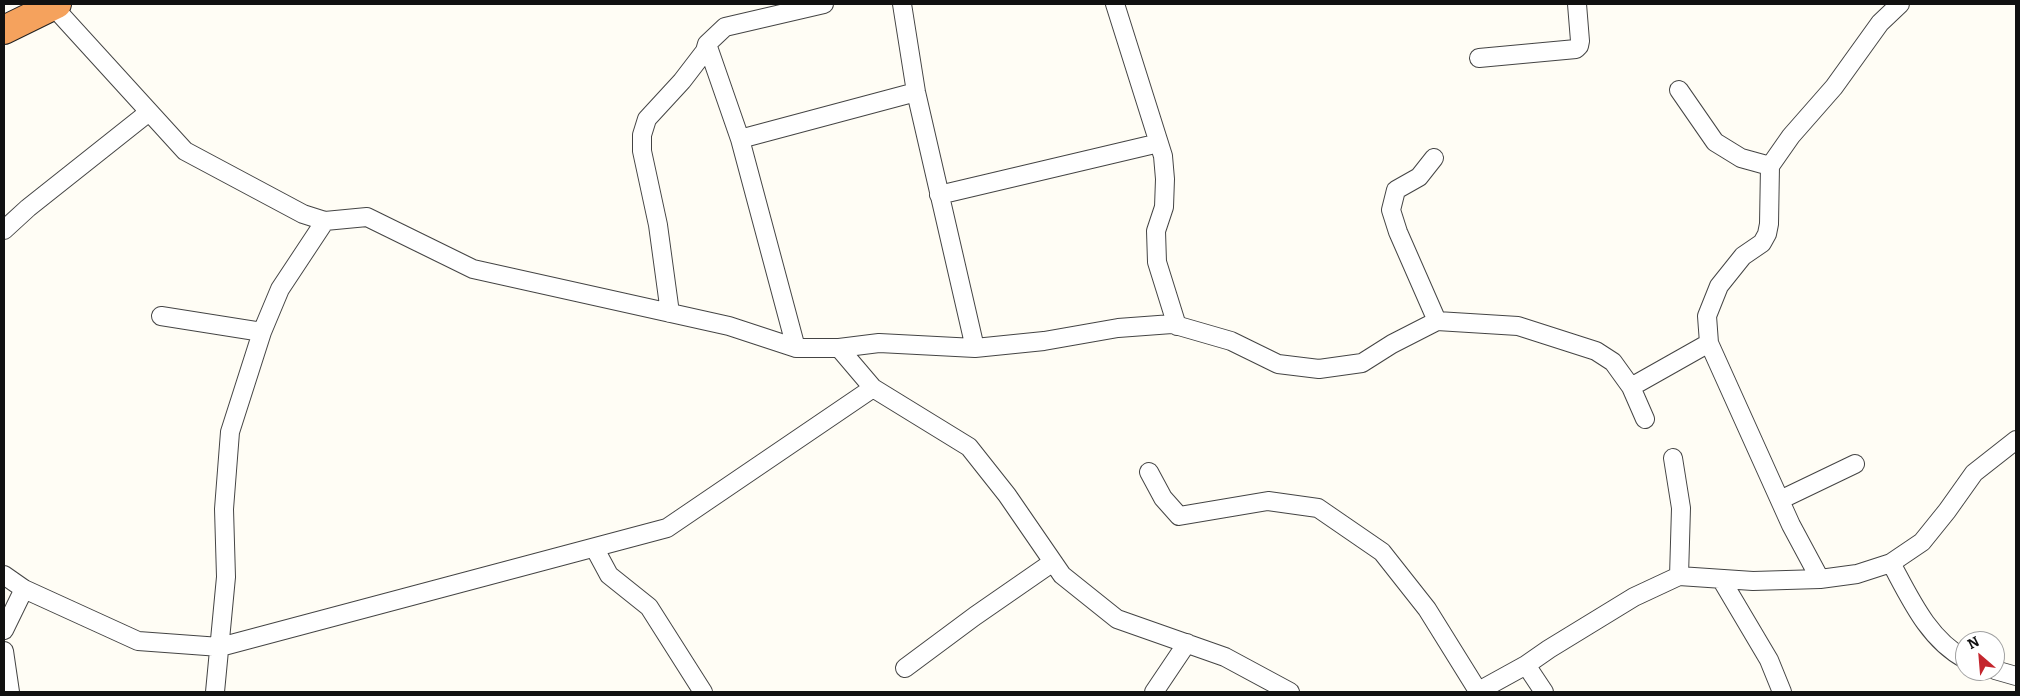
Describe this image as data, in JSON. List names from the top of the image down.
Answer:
{
  "north": "top left"
}
